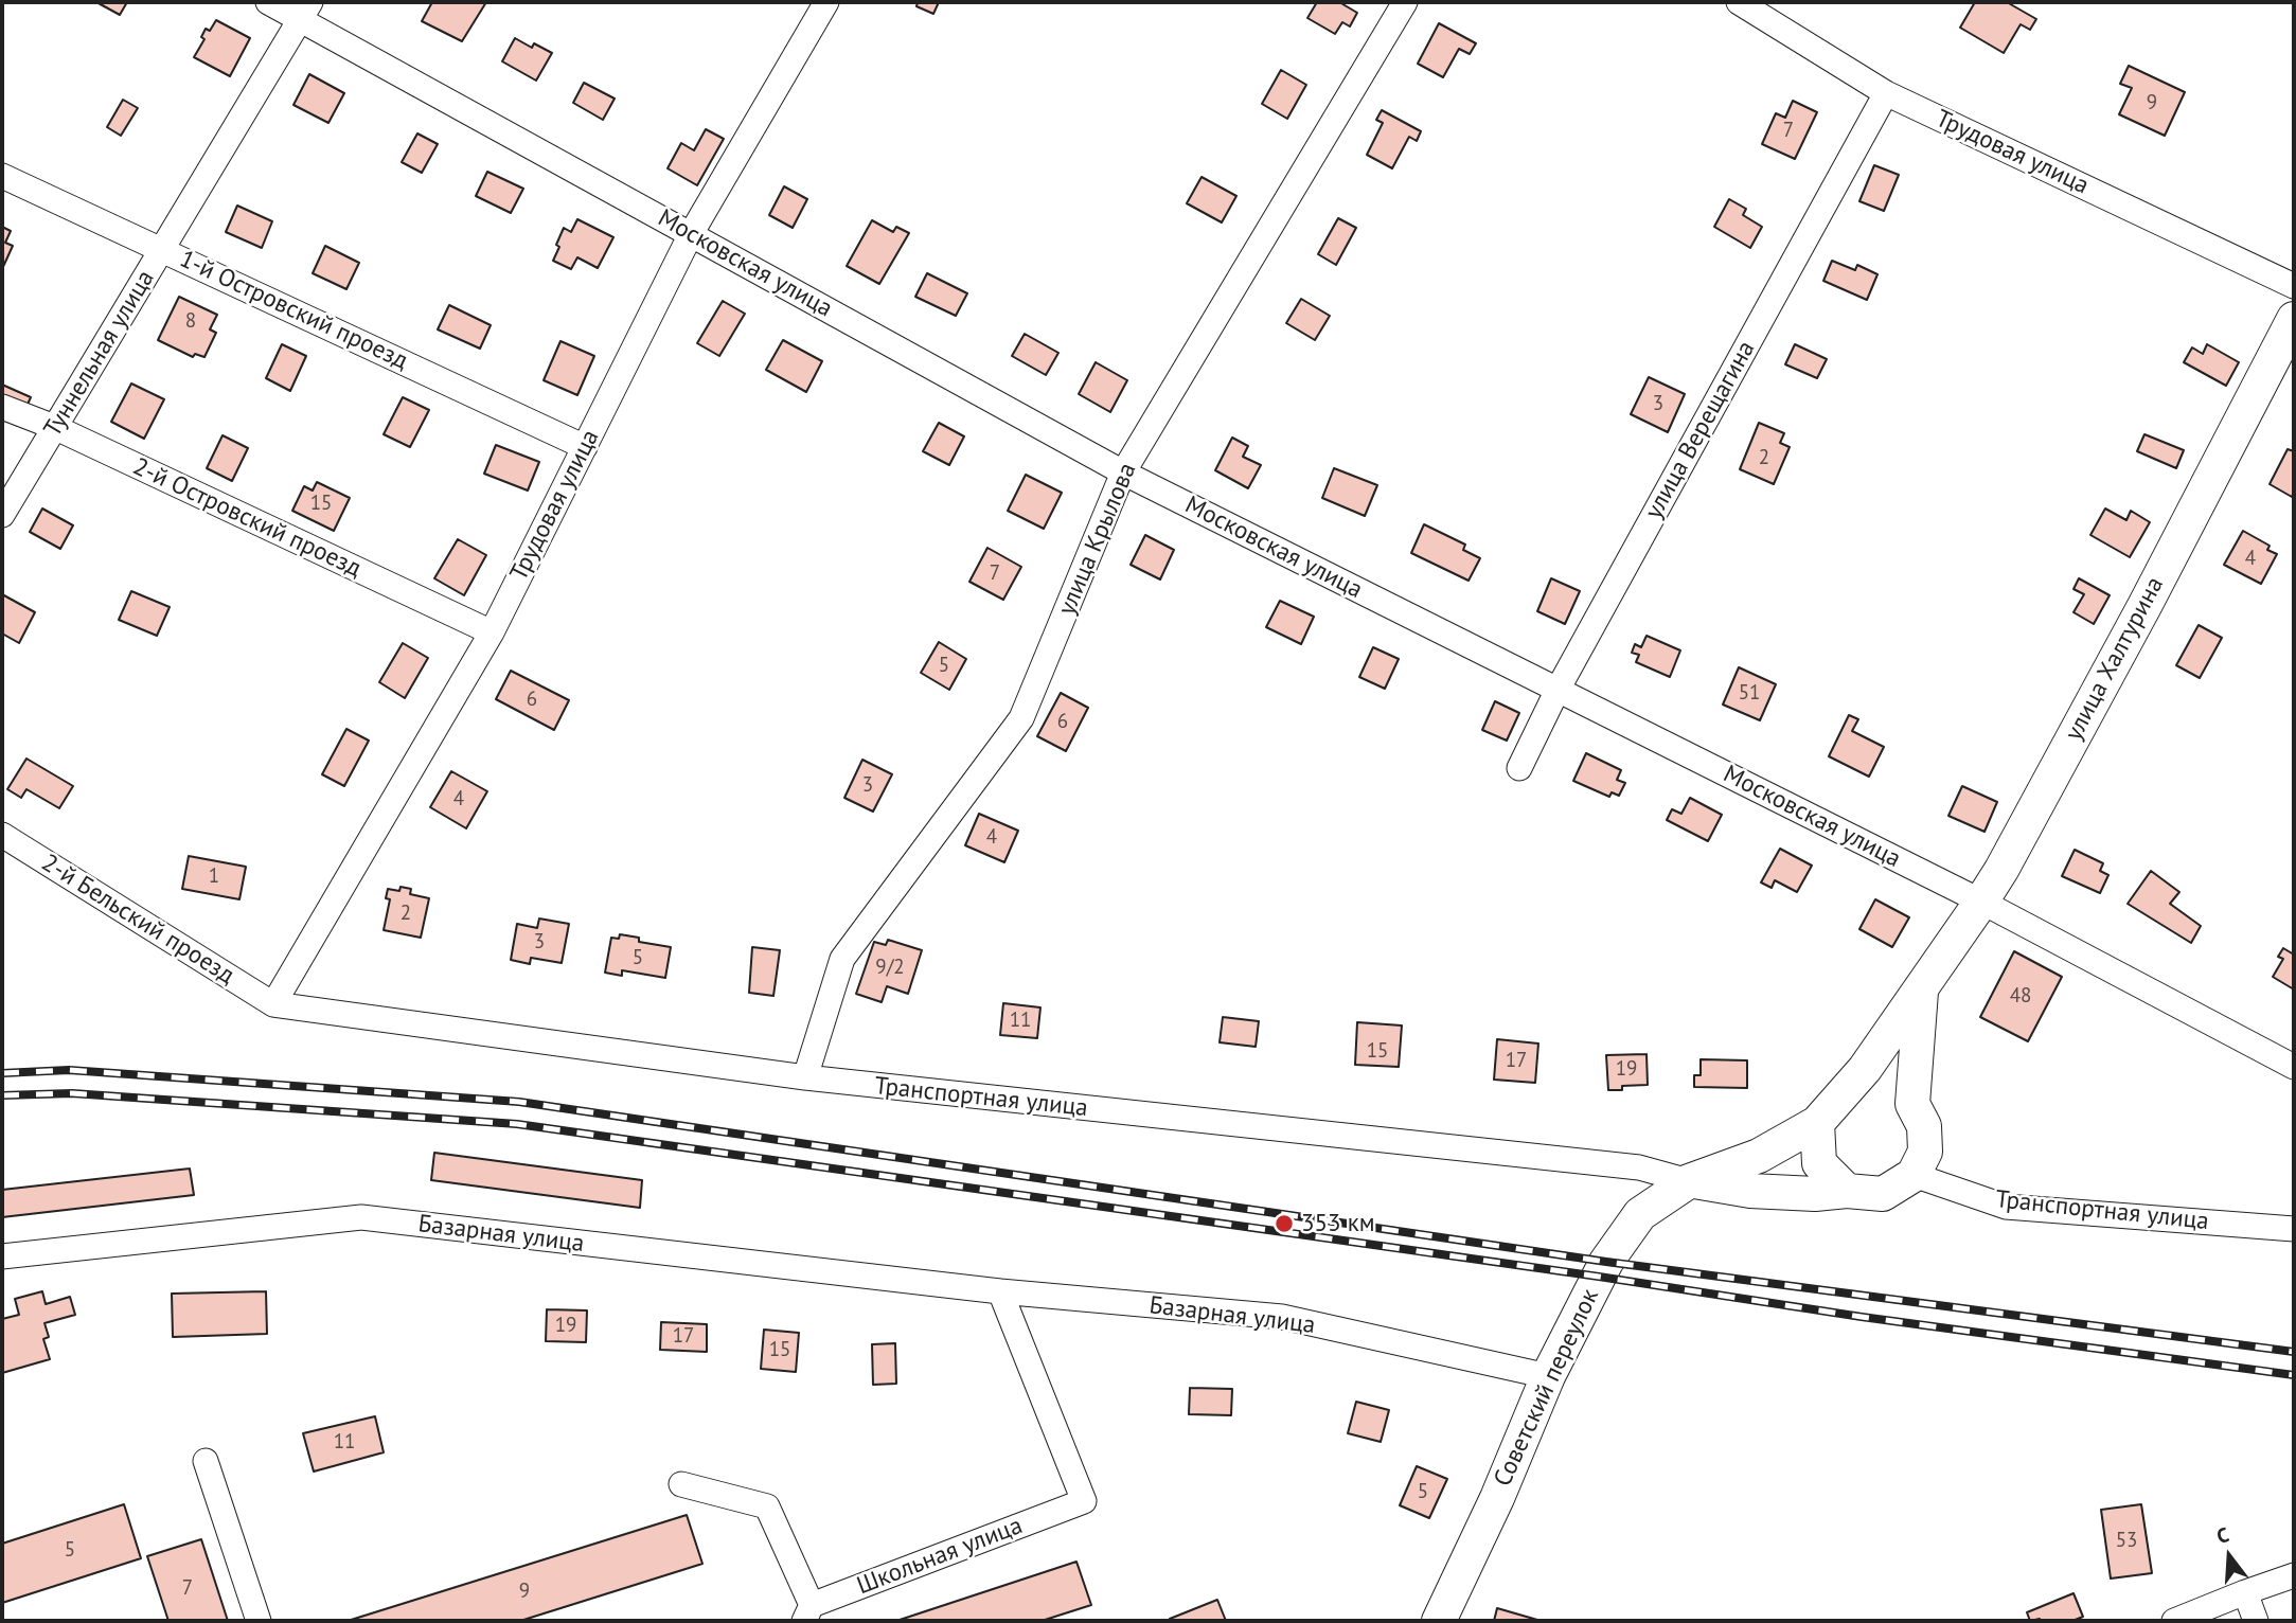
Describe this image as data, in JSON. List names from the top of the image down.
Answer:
{
  "streets": {
    "main road": ["улица Халтурина", "Советский переулок"],
    "street": [
      "Трудовая улица",
      "Московская улица",
      "1-й Островский проезд",
      "Туннельная улица",
      "улица Верещагина",
      "2-й Островский проезд",
      "улица Крылова",
      "2-й Бельский проезд",
      "Транспортная улица",
      "Базарная улица",
      "Школьная улица"
    ]
  },
  "crossings": [
    ["Трудовая улица", "Московская улица"],
    ["Трудовая улица", "1-й Островский проезд"],
    ["Трудовая улица", "улица Верещагина"],
    ["Трудовая улица", "2-й Островский проезд"],
    ["Трудовая улица", "2-й Бельский проезд"],
    ["Трудовая улица", "Транспортная улица"],
    ["Московская улица", "Туннельная улица"],
    ["Московская улица", "улица Верещагина"],
    ["Московская улица", "улица Крылова"],
    ["Московская улица", "улица Халтурина"],
    ["1-й Островский проезд", "Туннельная улица"],
    ["Туннельная улица", "2-й Островский проезд"],
    ["улица Крылова", "Транспортная улица"],
    ["улица Халтурина", "Транспортная улица"],
    ["улица Халтурина", "Советский переулок"],
    ["2-й Бельский проезд", "Транспортная улица"],
    ["Транспортная улица", "Советский переулок"],
    ["Базарная улица", "Советский переулок"],
    ["Базарная улица", "Школьная улица"]
  ],
  "places": ["353 км"],
  "house_numbers": [
    "9",
    "7",
    "8",
    "3",
    "2",
    "15",
    "4",
    "7",
    "5",
    "51",
    "6",
    "6",
    "3",
    "4",
    "4",
    "1",
    "2",
    "3",
    "5",
    "9/2",
    "48",
    "11",
    "15",
    "17",
    "19",
    "19",
    "17",
    "15",
    "11",
    "5",
    "53",
    "5",
    "7",
    "9"
  ],
  "north": "top"
}
